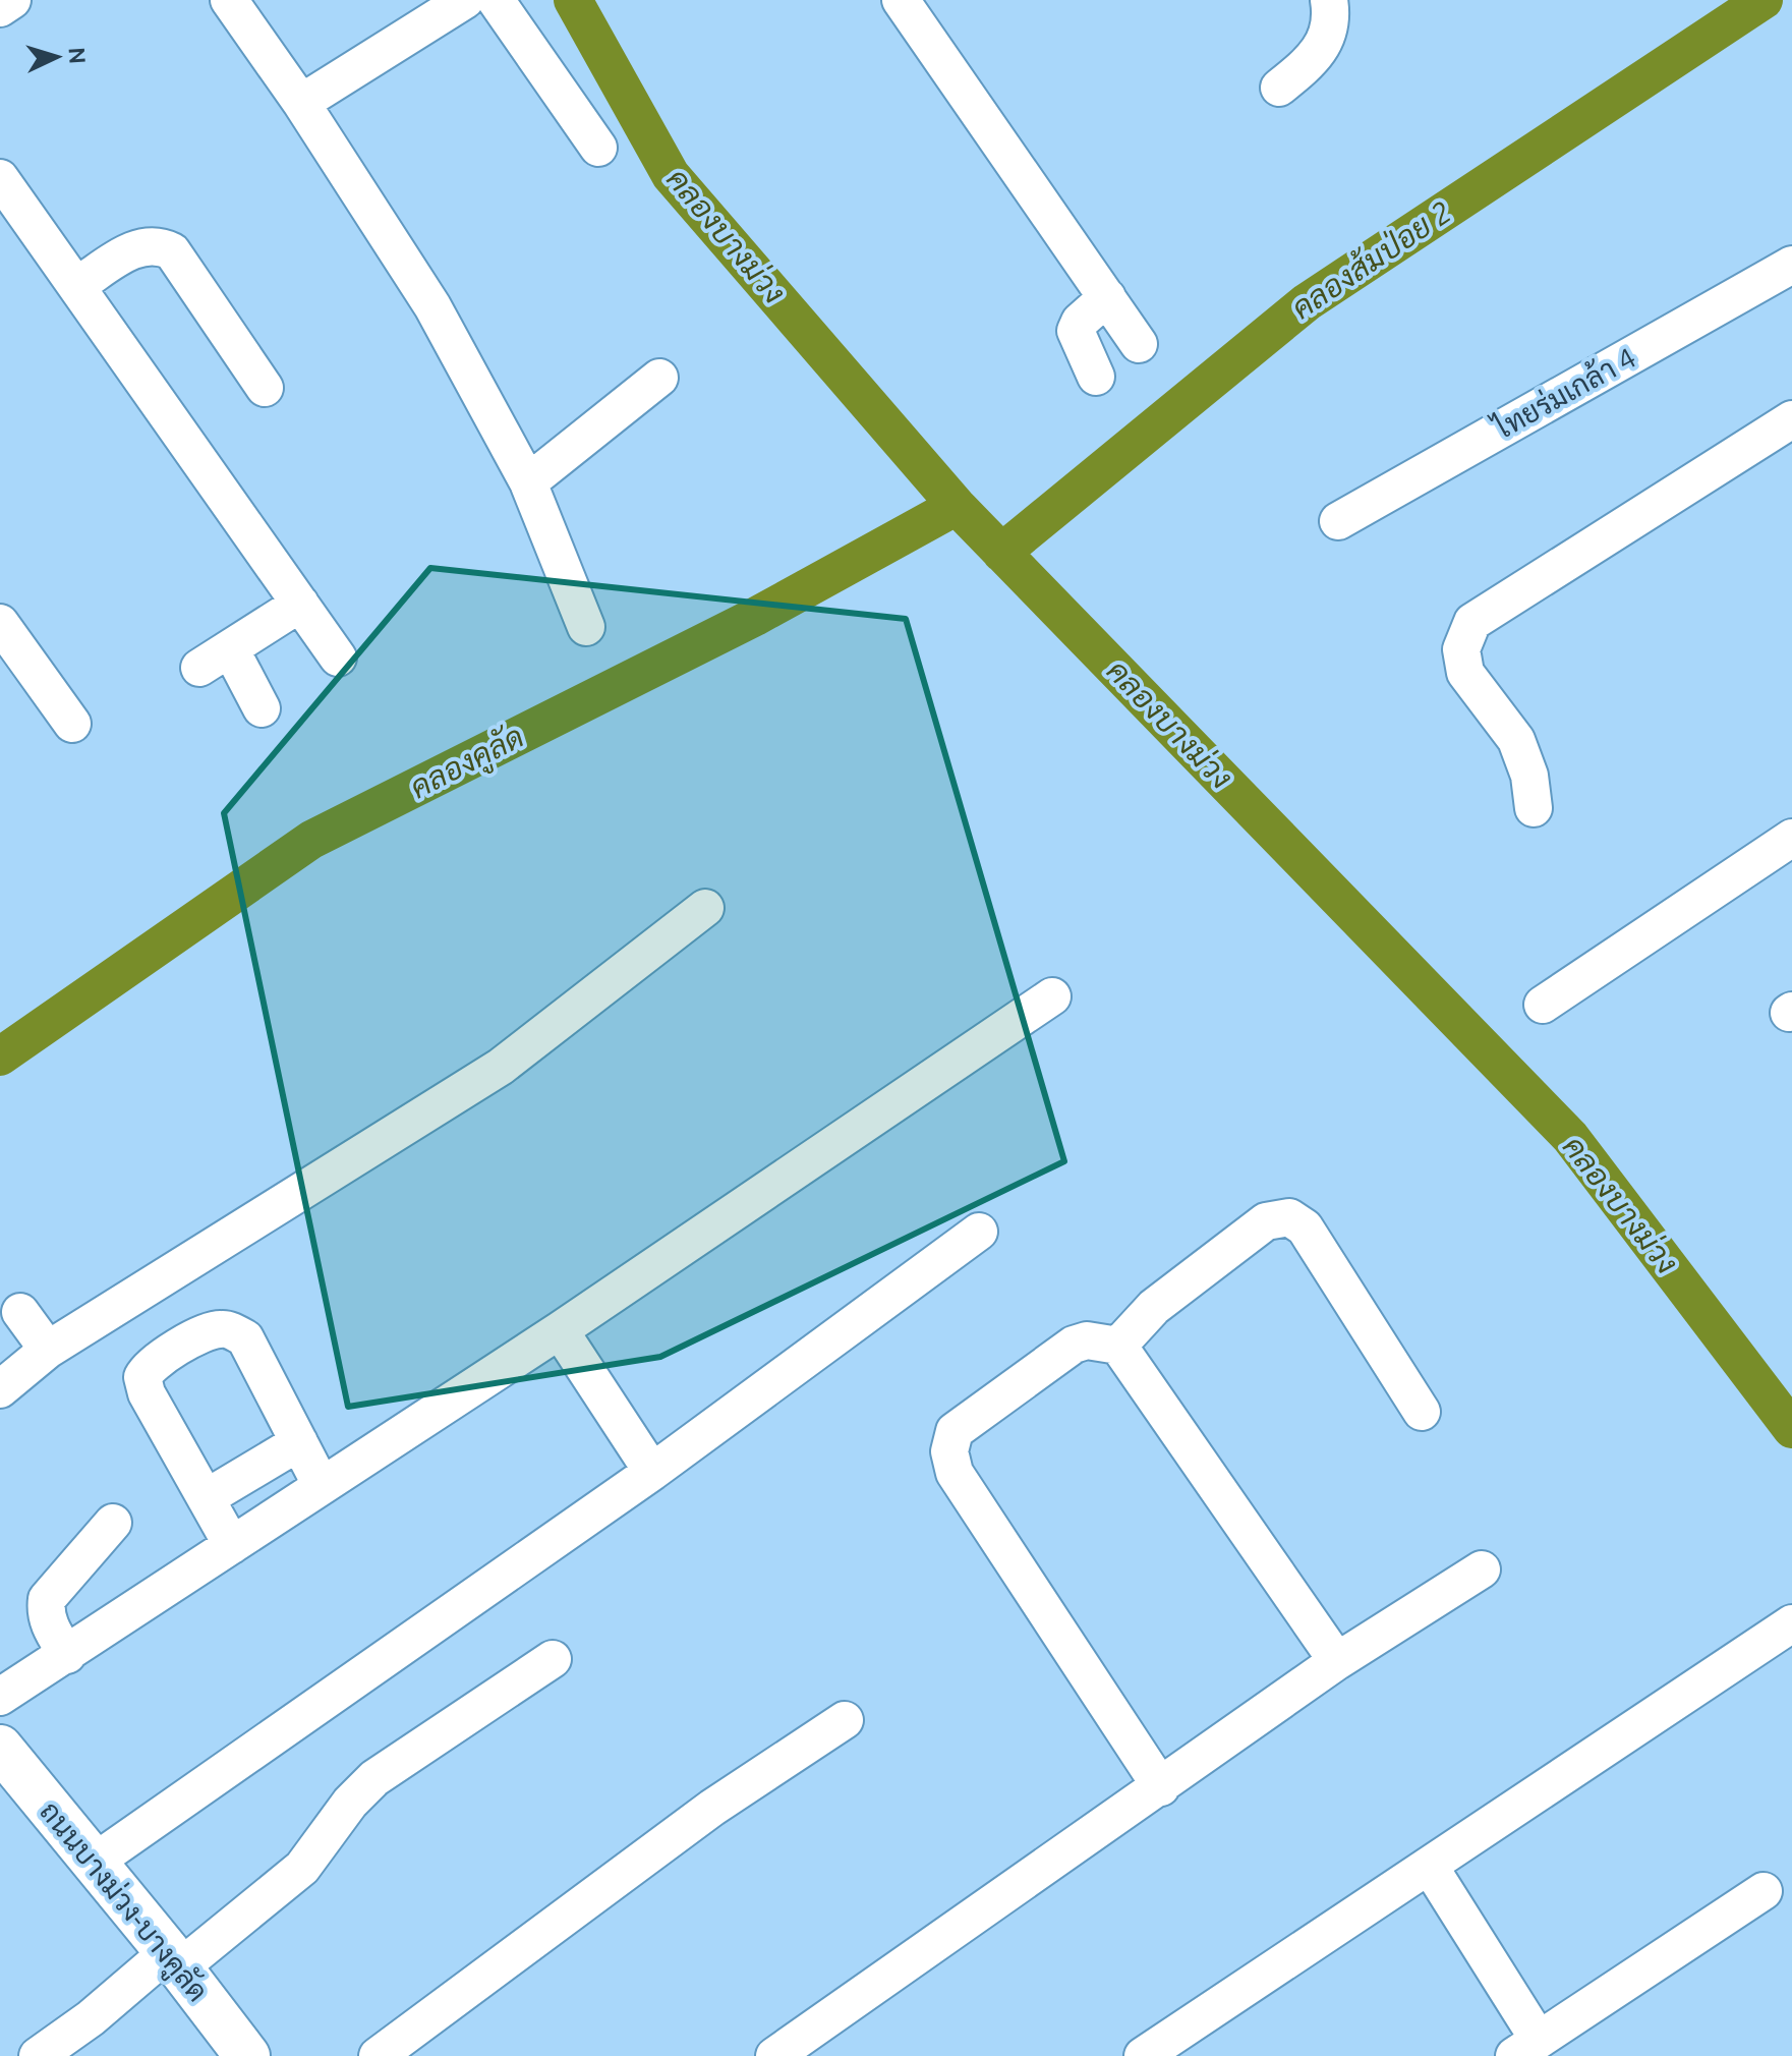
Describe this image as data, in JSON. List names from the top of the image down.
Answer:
{
  "streets": {
    "street": ["ไทยร่มเกล้า 4", "ถนนบางม่วง-บางคูลัด"]
  },
  "water": ["คลองบางม่วง", "คลองส้มป่อย 2", "คลองคูลัด"],
  "north": "right"
}
